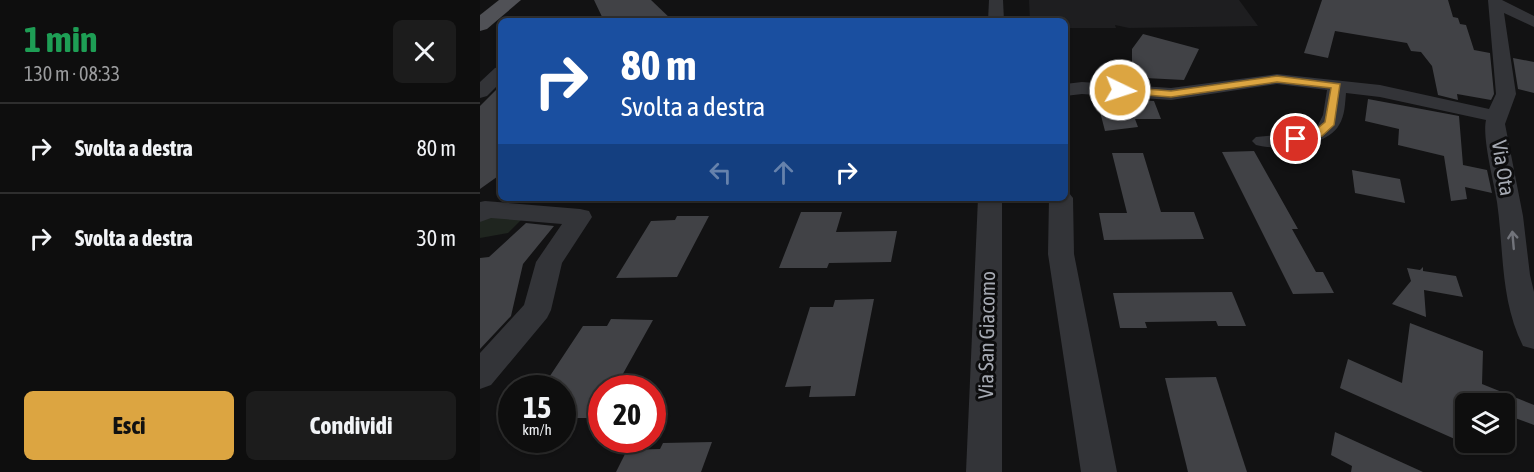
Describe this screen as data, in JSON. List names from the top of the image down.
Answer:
{
  "streets": {
    "street": ["Via Ota", "Via San Giacomo"]
  },
  "one_way": ["Via Ota"],
  "page": {
    "heading": ["1 min", "130 m · 08:33"],
    "turn": ["80 m", "Svolta a destra"],
    "list": [
      {
        "name": "Svolta a destra",
        "value": "80 m"
      },
      {
        "name": "Svolta a destra",
        "value": "30 m"
      }
    ],
    "speed": "15 km/h",
    "limit": "20",
    "buttons": ["Esci", "Condividi"]
  }
}
